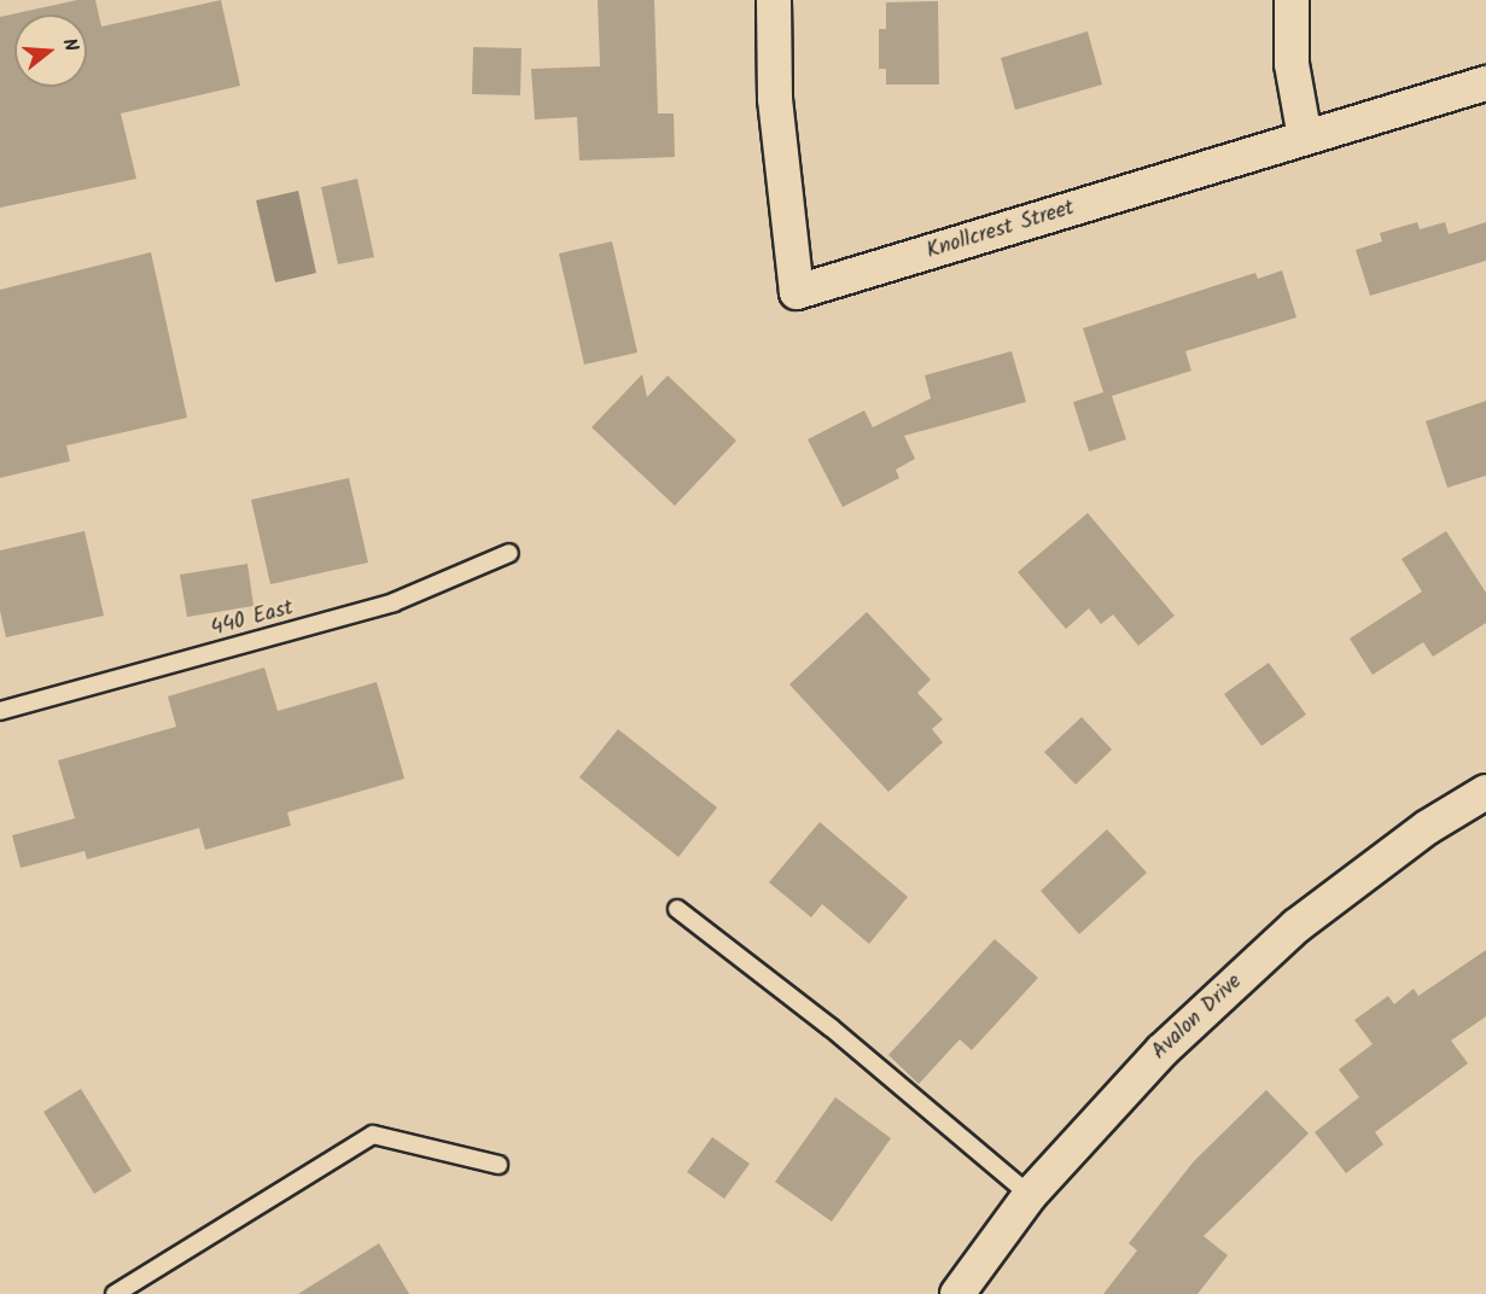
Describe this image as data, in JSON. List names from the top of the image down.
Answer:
{
  "streets": {
    "street": ["Knollcrest Street", "Avalon Drive"],
    "lane": ["440 East"]
  },
  "north": "right"
}
